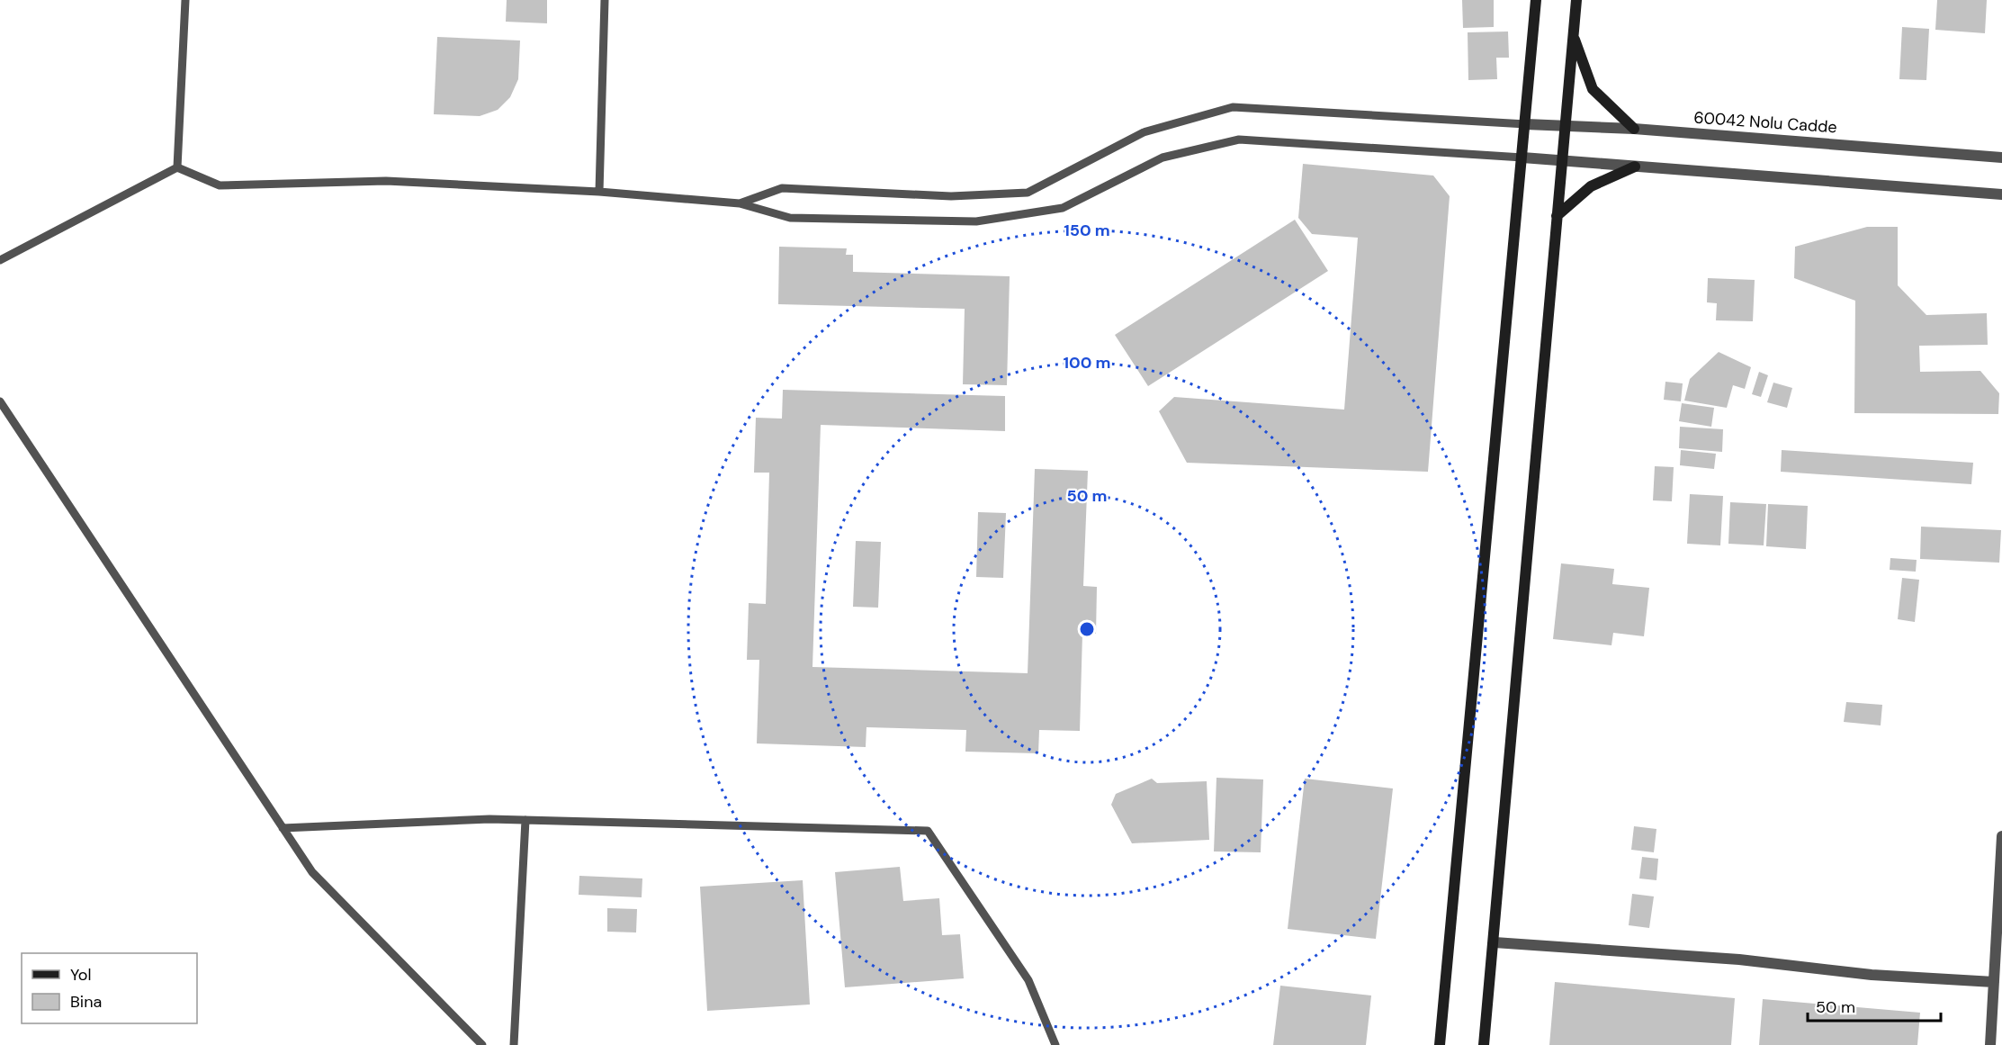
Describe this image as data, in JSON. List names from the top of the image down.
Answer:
{
  "streets": {
    "street": ["60042 Nolu Cadde"]
  },
  "legend": ["Yol", "Bina"],
  "scale_bar": "50 m",
  "rings": ["150 m", "100 m", "50 m"]
}
